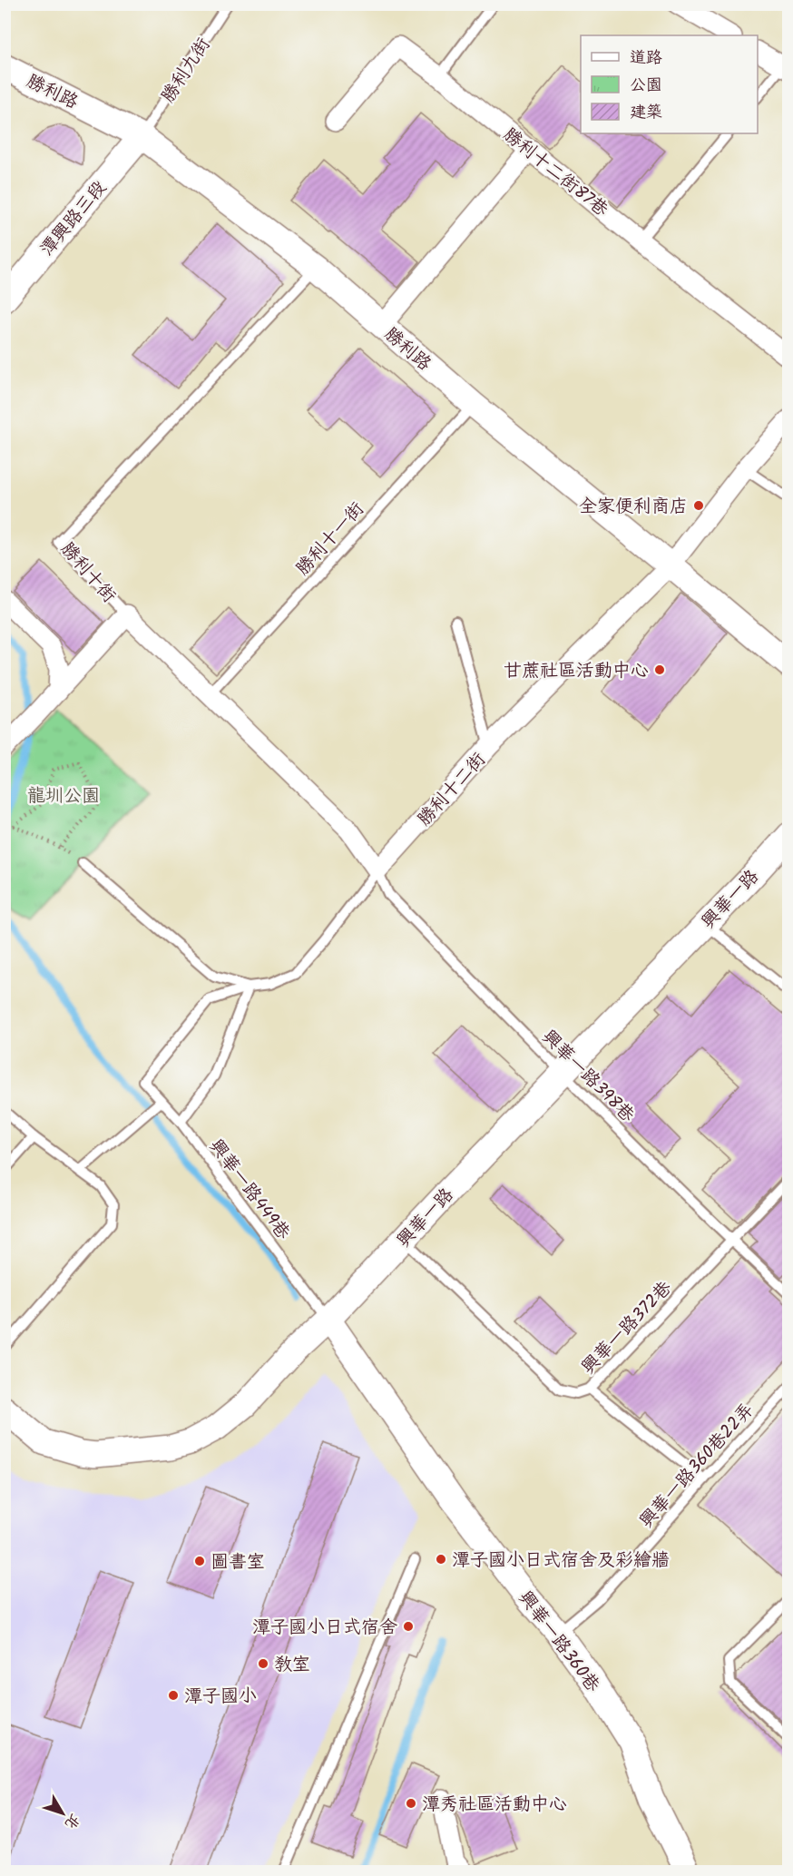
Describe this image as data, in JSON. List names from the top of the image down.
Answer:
{
  "streets": {
    "street": [
      "勝利路",
      "勝利十二街87巷",
      "潭興路三段",
      "勝利十街",
      "勝利十二街",
      "興華一路",
      "興華一路360巷"
    ],
    "lane": [
      "勝利九街",
      "勝利十一街",
      "興華一路398巷",
      "興華一路449巷",
      "興華一路372巷",
      "興華一路360巷22弄"
    ]
  },
  "crossings": [
    ["勝利九街", "勝利路"],
    ["勝利九街", "潭興路三段"],
    ["勝利路", "潭興路三段"],
    ["勝利路", "勝利十一街"],
    ["勝利路", "勝利十街"],
    ["勝利路", "勝利十二街"],
    ["勝利十一街", "勝利十街"],
    ["勝利十街", "勝利十二街"],
    ["勝利十街", "興華一路398巷"],
    ["勝利十二街", "興華一路398巷"],
    ["勝利十二街", "興華一路449巷"],
    ["興華一路", "興華一路398巷"],
    ["興華一路", "興華一路449巷"],
    ["興華一路", "興華一路372巷"],
    ["興華一路", "興華一路360巷"],
    ["興華一路398巷", "興華一路372巷"],
    ["興華一路449巷", "興華一路360巷"],
    ["興華一路360巷22弄", "興華一路360巷"]
  ],
  "parks": ["龍圳公園"],
  "places": [
    "全家便利商店",
    "甘蔗社區活動中心",
    "潭子國小日式宿舍及彩繪牆",
    "圖書室",
    "潭子國小日式宿舍",
    "教室",
    "潭子國小",
    "潭秀社區活動中心"
  ],
  "legend": ["道路", "公園", "建築"],
  "north": "bottom right"
}
